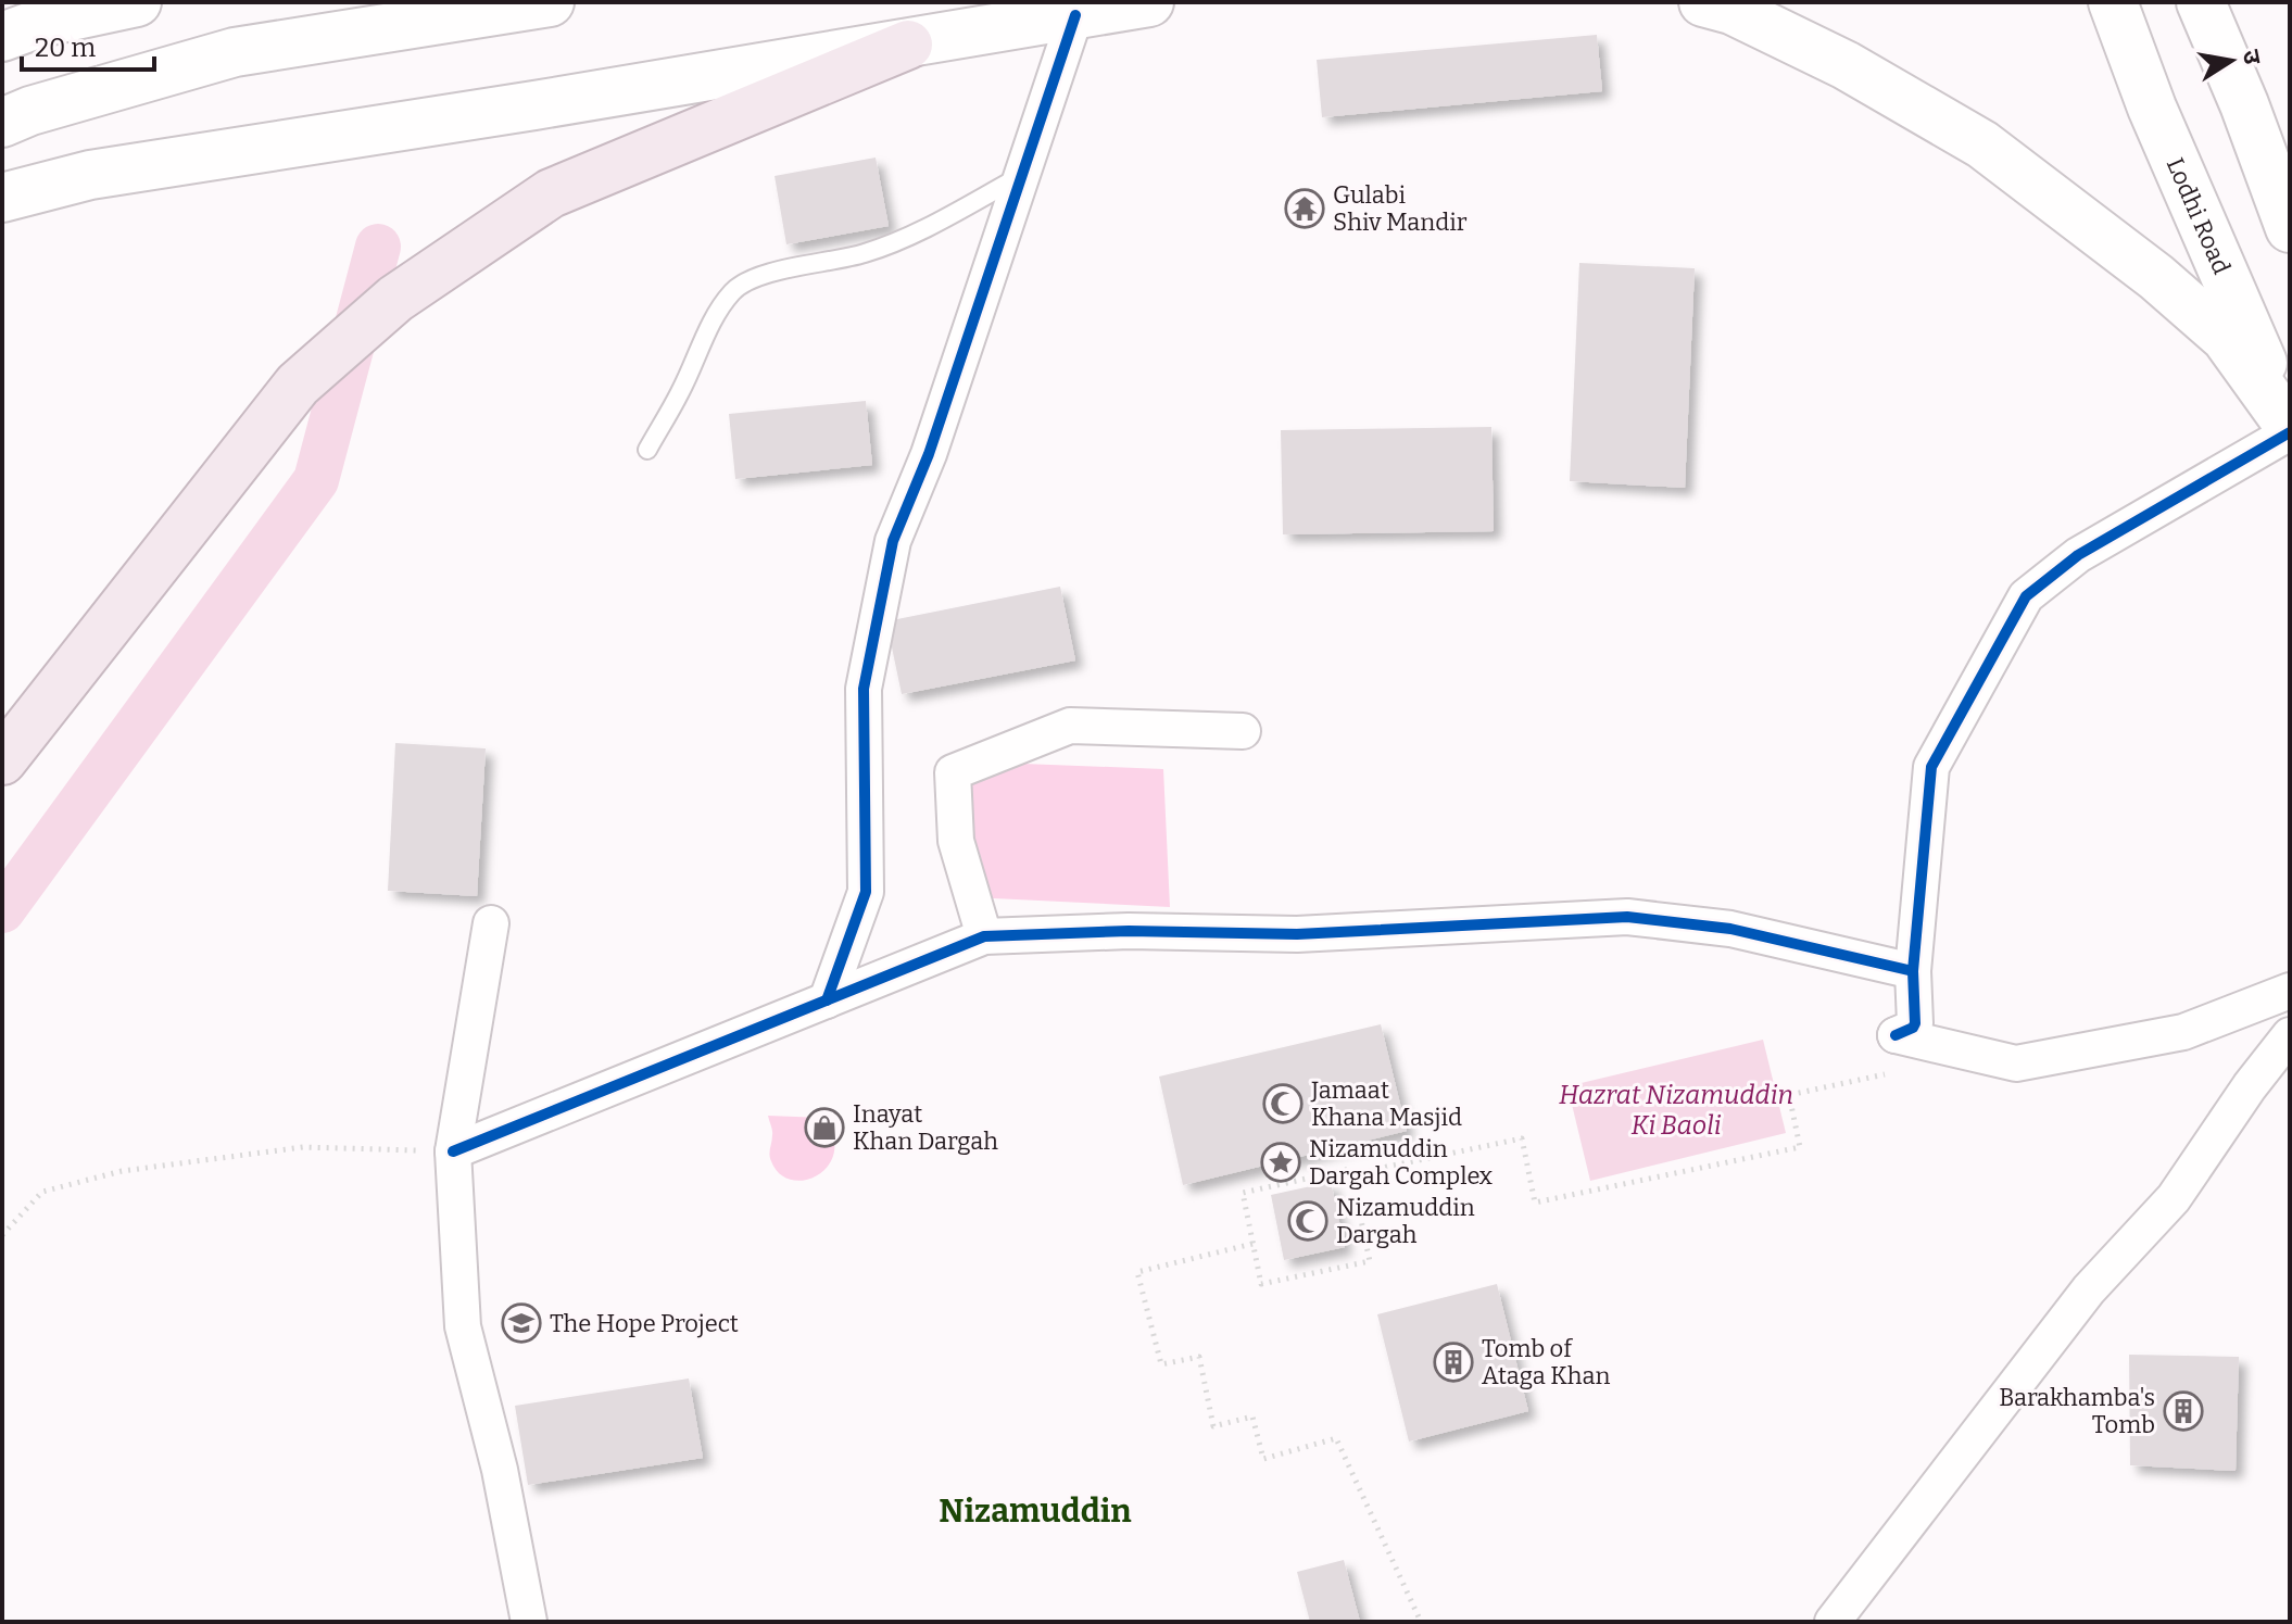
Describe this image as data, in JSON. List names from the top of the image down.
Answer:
{
  "streets": {
    "main road": ["Lodhi Road"]
  },
  "districts": ["Nizamuddin"],
  "water": ["Hazrat Nizamuddin Ki Baoli"],
  "places": {
    "temple": ["Gulabi Shiv Mandir"],
    "mosque": ["Jamaat Khana Masjid", "Nizamuddin Dargah"],
    "shop": ["Inayat Khan Dargah"],
    "place": ["Nizamuddin Dargah Complex"],
    "school or university": ["The Hope Project"],
    "building": ["Tomb of Ataga Khan", "Barakhamba's Tomb"]
  },
  "scale_bar": "20 m",
  "north": "right"
}
